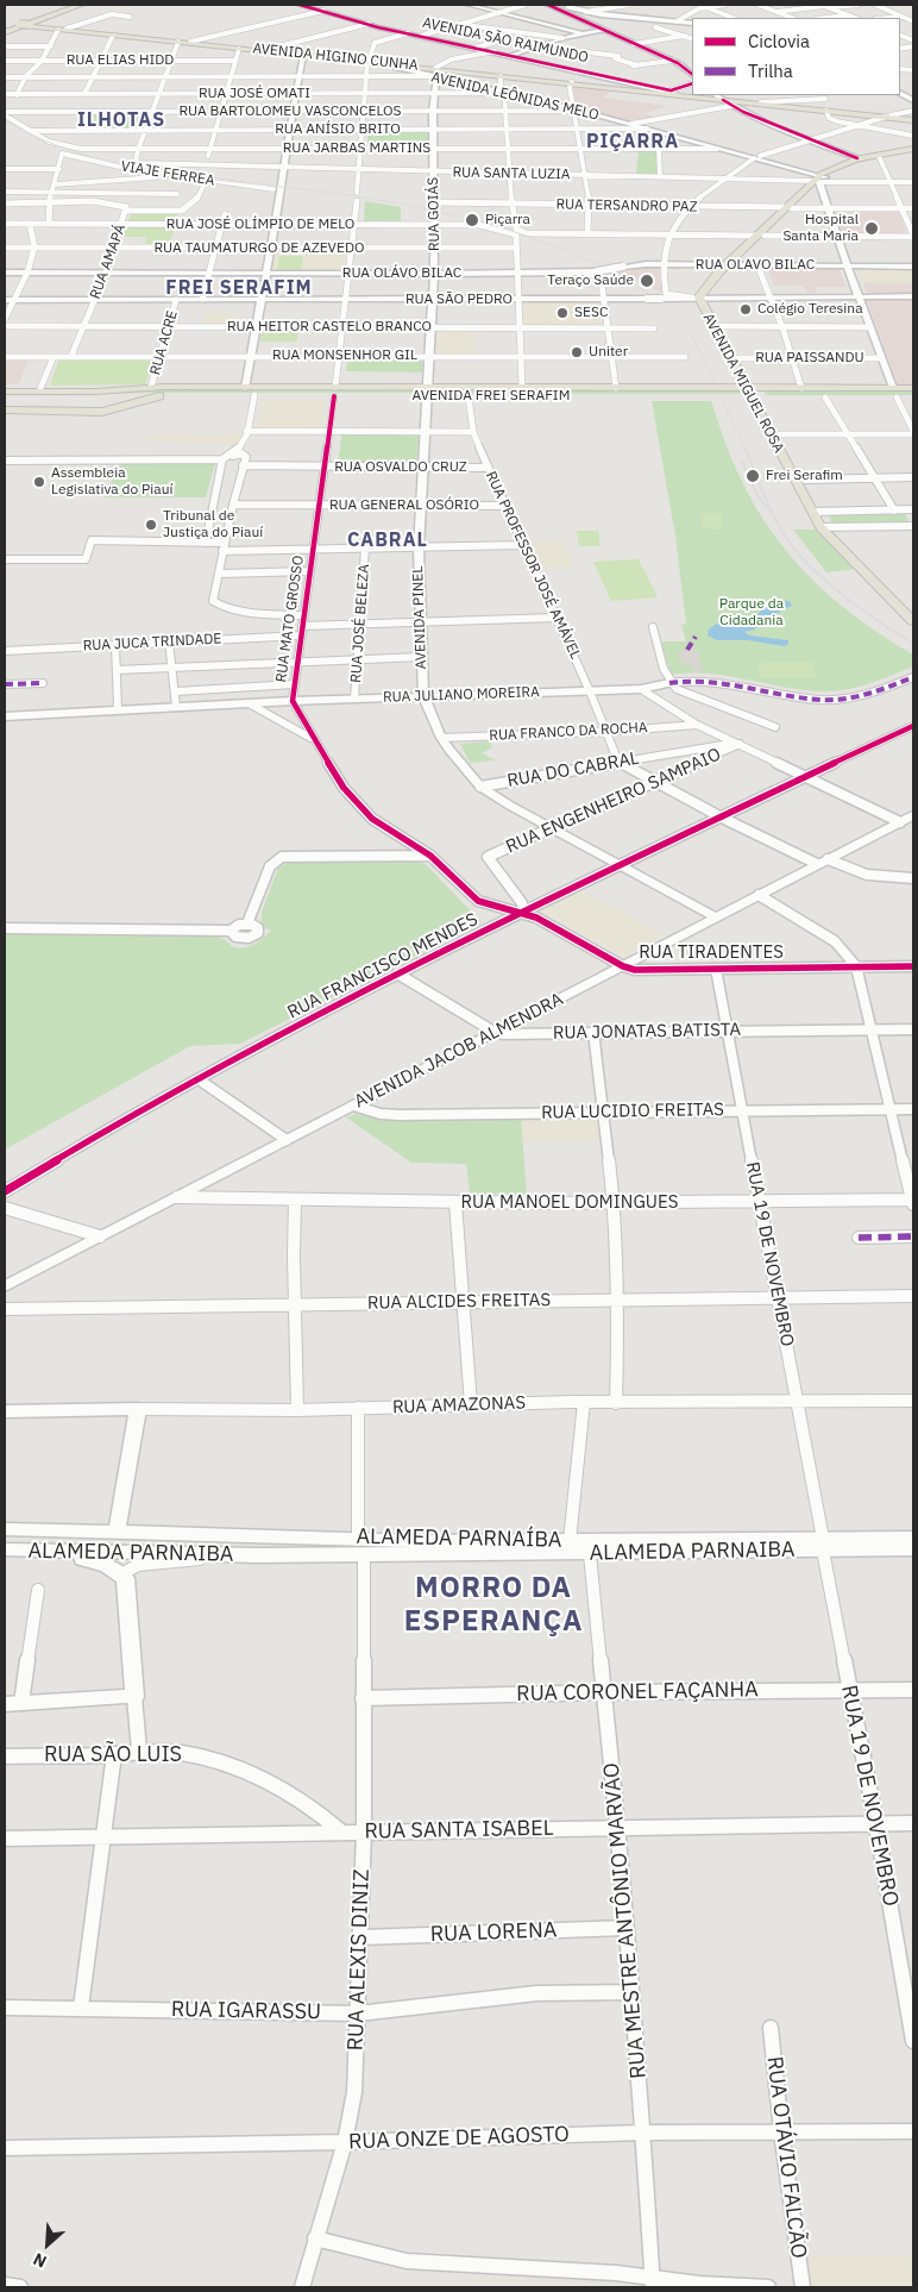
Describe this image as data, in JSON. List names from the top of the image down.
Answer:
{
  "streets": {
    "main road": [
      "AVENIDA HIGINO CUNHA",
      "AVENIDA LEÔNIDAS MELO",
      "AVENIDA MIGUEL ROSA",
      "AVENIDA FREI SERAFIM",
      "RUA AMAZONAS",
      "ALAMEDA PARNAÍBA",
      "ALAMEDA PARNAIBA"
    ],
    "street": [
      "AVENIDA SÃO RAIMUNDO",
      "RUA ELIAS HIDD",
      "RUA JOSÉ OMATI",
      "RUA BARTOLOMEU VASCONCELOS",
      "RUA ANÍSIO BRITO",
      "RUA JARBAS MARTINS",
      "VIAJE FERREA",
      "RUA SANTA LUZIA",
      "RUA TERSANDRO PAZ",
      "RUA GOIÁS",
      "RUA JOSÉ OLÍMPIO DE MELO",
      "RUA TAUMATURGO DE AZEVEDO",
      "RUA AMAPÁ",
      "RUA OLAVO BILAC",
      "RUA OLÁVO BILAC",
      "RUA SÃO PEDRO",
      "RUA HEITOR CASTELO BRANCO",
      "RUA ACRE",
      "RUA MONSENHOR GIL",
      "RUA PAISSANDU",
      "RUA OSVALDO CRUZ",
      "RUA GENERAL OSÓRIO",
      "RUA PROFESSOR JOSÉ AMÁVEL",
      "AVENIDA PINEL",
      "RUA MATO GROSSO",
      "RUA JOSÉ BELEZA",
      "RUA JUCA TRINDADE",
      "RUA JULIANO MOREIRA",
      "RUA FRANCO DA ROCHA",
      "RUA DO CABRAL",
      "RUA ENGENHEIRO SAMPAIO",
      "RUA TIRADENTES",
      "RUA FRANCISCO MENDES",
      "RUA JONATAS BATISTA",
      "AVENIDA JACOB ALMENDRA",
      "RUA LUCIDIO FREITAS",
      "RUA MANOEL DOMINGUES",
      "RUA 19 DE NOVEMBRO",
      "RUA ALCIDES FREITAS",
      "RUA CORONEL FAÇANHA",
      "RUA SÃO LUIS",
      "RUA SANTA ISABEL",
      "RUA MESTRE ANTÔNIO MARVÃO",
      "RUA LORENA",
      "RUA ALEXIS DINIZ",
      "RUA IGARASSU",
      "RUA ONZE DE AGOSTO",
      "RUA OTÁVIO FALCÃO"
    ]
  },
  "crossings": [
    ["AVENIDA SÃO RAIMUNDO", "AVENIDA HIGINO CUNHA"],
    ["AVENIDA HIGINO CUNHA", "AVENIDA LEÔNIDAS MELO"],
    ["AVENIDA HIGINO CUNHA", "RUA GOIÁS"],
    ["RUA JOSÉ OMATI", "AVENIDA LEÔNIDAS MELO"],
    ["RUA JOSÉ OMATI", "RUA GOIÁS"],
    ["AVENIDA LEÔNIDAS MELO", "RUA BARTOLOMEU VASCONCELOS"],
    ["AVENIDA LEÔNIDAS MELO", "RUA ANÍSIO BRITO"],
    ["AVENIDA LEÔNIDAS MELO", "RUA JARBAS MARTINS"],
    ["AVENIDA LEÔNIDAS MELO", "RUA SANTA LUZIA"],
    ["AVENIDA LEÔNIDAS MELO", "RUA GOIÁS"],
    ["AVENIDA LEÔNIDAS MELO", "AVENIDA MIGUEL ROSA"],
    ["RUA BARTOLOMEU VASCONCELOS", "RUA JARBAS MARTINS"],
    ["RUA BARTOLOMEU VASCONCELOS", "RUA GOIÁS"],
    ["RUA ANÍSIO BRITO", "RUA JARBAS MARTINS"],
    ["RUA ANÍSIO BRITO", "RUA GOIÁS"],
    ["RUA JARBAS MARTINS", "RUA SANTA LUZIA"],
    ["RUA JARBAS MARTINS", "RUA GOIÁS"],
    ["RUA SANTA LUZIA", "RUA GOIÁS"],
    ["RUA SANTA LUZIA", "AVENIDA MIGUEL ROSA"],
    ["RUA TERSANDRO PAZ", "RUA GOIÁS"],
    ["RUA TERSANDRO PAZ", "AVENIDA MIGUEL ROSA"],
    ["RUA GOIÁS", "RUA JOSÉ OLÍMPIO DE MELO"],
    ["RUA GOIÁS", "RUA TAUMATURGO DE AZEVEDO"],
    ["RUA GOIÁS", "RUA OLÁVO BILAC"],
    ["RUA GOIÁS", "RUA SÃO PEDRO"],
    ["RUA GOIÁS", "RUA HEITOR CASTELO BRANCO"],
    ["RUA GOIÁS", "RUA MONSENHOR GIL"],
    ["RUA GOIÁS", "AVENIDA FREI SERAFIM"],
    ["RUA GOIÁS", "AVENIDA PINEL"],
    ["RUA JOSÉ OLÍMPIO DE MELO", "RUA TAUMATURGO DE AZEVEDO"],
    ["RUA JOSÉ OLÍMPIO DE MELO", "RUA AMAPÁ"],
    ["RUA JOSÉ OLÍMPIO DE MELO", "RUA ACRE"],
    ["RUA JOSÉ OLÍMPIO DE MELO", "RUA MATO GROSSO"],
    ["RUA TAUMATURGO DE AZEVEDO", "RUA AMAPÁ"],
    ["RUA TAUMATURGO DE AZEVEDO", "RUA ACRE"],
    ["RUA TAUMATURGO DE AZEVEDO", "RUA MATO GROSSO"],
    ["RUA AMAPÁ", "RUA OLÁVO BILAC"],
    ["RUA AMAPÁ", "RUA SÃO PEDRO"],
    ["RUA AMAPÁ", "RUA HEITOR CASTELO BRANCO"],
    ["RUA AMAPÁ", "RUA MONSENHOR GIL"],
    ["RUA OLAVO BILAC", "RUA OLÁVO BILAC"],
    ["RUA OLAVO BILAC", "AVENIDA MIGUEL ROSA"],
    ["RUA OLÁVO BILAC", "RUA ACRE"],
    ["RUA OLÁVO BILAC", "RUA MATO GROSSO"],
    ["RUA SÃO PEDRO", "RUA ACRE"],
    ["RUA SÃO PEDRO", "AVENIDA MIGUEL ROSA"],
    ["RUA SÃO PEDRO", "RUA MATO GROSSO"],
    ["RUA HEITOR CASTELO BRANCO", "RUA ACRE"],
    ["RUA HEITOR CASTELO BRANCO", "RUA MATO GROSSO"],
    ["RUA ACRE", "RUA MONSENHOR GIL"],
    ["RUA MONSENHOR GIL", "RUA MATO GROSSO"],
    ["RUA PAISSANDU", "AVENIDA MIGUEL ROSA"],
    ["AVENIDA MIGUEL ROSA", "AVENIDA FREI SERAFIM"],
    ["AVENIDA FREI SERAFIM", "RUA PROFESSOR JOSÉ AMÁVEL"],
    ["AVENIDA FREI SERAFIM", "AVENIDA PINEL"],
    ["AVENIDA FREI SERAFIM", "RUA MATO GROSSO"],
    ["RUA OSVALDO CRUZ", "RUA PROFESSOR JOSÉ AMÁVEL"],
    ["RUA OSVALDO CRUZ", "AVENIDA PINEL"],
    ["RUA OSVALDO CRUZ", "RUA MATO GROSSO"],
    ["RUA GENERAL OSÓRIO", "RUA PROFESSOR JOSÉ AMÁVEL"],
    ["RUA GENERAL OSÓRIO", "AVENIDA PINEL"],
    ["RUA GENERAL OSÓRIO", "RUA MATO GROSSO"],
    ["RUA PROFESSOR JOSÉ AMÁVEL", "RUA JULIANO MOREIRA"],
    ["RUA PROFESSOR JOSÉ AMÁVEL", "RUA FRANCO DA ROCHA"],
    ["RUA PROFESSOR JOSÉ AMÁVEL", "RUA DO CABRAL"],
    ["AVENIDA PINEL", "RUA JULIANO MOREIRA"],
    ["AVENIDA PINEL", "RUA FRANCO DA ROCHA"],
    ["AVENIDA PINEL", "RUA DO CABRAL"],
    ["AVENIDA PINEL", "RUA ENGENHEIRO SAMPAIO"],
    ["AVENIDA PINEL", "RUA FRANCISCO MENDES"],
    ["AVENIDA PINEL", "AVENIDA JACOB ALMENDRA"],
    ["RUA MATO GROSSO", "RUA JUCA TRINDADE"],
    ["RUA MATO GROSSO", "RUA JULIANO MOREIRA"],
    ["RUA MATO GROSSO", "RUA ENGENHEIRO SAMPAIO"],
    ["RUA MATO GROSSO", "RUA TIRADENTES"],
    ["RUA MATO GROSSO", "RUA FRANCISCO MENDES"],
    ["RUA JOSÉ BELEZA", "RUA JULIANO MOREIRA"],
    ["RUA DO CABRAL", "RUA ENGENHEIRO SAMPAIO"],
    ["RUA ENGENHEIRO SAMPAIO", "RUA TIRADENTES"],
    ["RUA ENGENHEIRO SAMPAIO", "RUA FRANCISCO MENDES"],
    ["RUA TIRADENTES", "RUA FRANCISCO MENDES"],
    ["RUA TIRADENTES", "AVENIDA JACOB ALMENDRA"],
    ["RUA TIRADENTES", "RUA 19 DE NOVEMBRO"],
    ["RUA JONATAS BATISTA", "AVENIDA JACOB ALMENDRA"],
    ["RUA JONATAS BATISTA", "RUA 19 DE NOVEMBRO"],
    ["AVENIDA JACOB ALMENDRA", "RUA LUCIDIO FREITAS"],
    ["AVENIDA JACOB ALMENDRA", "RUA MANOEL DOMINGUES"],
    ["RUA LUCIDIO FREITAS", "RUA 19 DE NOVEMBRO"],
    ["RUA MANOEL DOMINGUES", "RUA 19 DE NOVEMBRO"],
    ["RUA 19 DE NOVEMBRO", "RUA ALCIDES FREITAS"],
    ["RUA 19 DE NOVEMBRO", "RUA AMAZONAS"],
    ["RUA 19 DE NOVEMBRO", "ALAMEDA PARNAÍBA"],
    ["RUA 19 DE NOVEMBRO", "ALAMEDA PARNAIBA"],
    ["RUA 19 DE NOVEMBRO", "RUA CORONEL FAÇANHA"],
    ["RUA 19 DE NOVEMBRO", "RUA SANTA ISABEL"],
    ["RUA AMAZONAS", "RUA ALEXIS DINIZ"],
    ["ALAMEDA PARNAÍBA", "ALAMEDA PARNAIBA"],
    ["ALAMEDA PARNAÍBA", "RUA ALEXIS DINIZ"],
    ["ALAMEDA PARNAIBA", "RUA MESTRE ANTÔNIO MARVÃO"],
    ["ALAMEDA PARNAIBA", "RUA ALEXIS DINIZ"],
    ["RUA CORONEL FAÇANHA", "RUA MESTRE ANTÔNIO MARVÃO"],
    ["RUA CORONEL FAÇANHA", "RUA ALEXIS DINIZ"],
    ["RUA SÃO LUIS", "RUA SANTA ISABEL"],
    ["RUA SANTA ISABEL", "RUA MESTRE ANTÔNIO MARVÃO"],
    ["RUA SANTA ISABEL", "RUA ALEXIS DINIZ"],
    ["RUA MESTRE ANTÔNIO MARVÃO", "RUA LORENA"],
    ["RUA MESTRE ANTÔNIO MARVÃO", "RUA IGARASSU"],
    ["RUA MESTRE ANTÔNIO MARVÃO", "RUA ONZE DE AGOSTO"],
    ["RUA LORENA", "RUA ALEXIS DINIZ"],
    ["RUA ALEXIS DINIZ", "RUA IGARASSU"],
    ["RUA ALEXIS DINIZ", "RUA ONZE DE AGOSTO"],
    ["RUA ONZE DE AGOSTO", "RUA OTÁVIO FALCÃO"]
  ],
  "districts": [
    "ILHOTAS",
    "PIÇARRA",
    "FREI SERAFIM",
    "CABRAL",
    "MORRO DA ESPERANÇA"
  ],
  "parks": ["Parque da Cidadania"],
  "places": [
    "Piçarra",
    "Hospital Santa Maria",
    "Teraço Saúde",
    "Colégio Teresina",
    "SESC",
    "Uniter",
    "Frei Serafim",
    "Assembleia Legislativa do Piauí",
    "Tribunal de Justiça do Piauí"
  ],
  "legend": ["Ciclovia", "Trilha"],
  "north": "bottom left"
}
